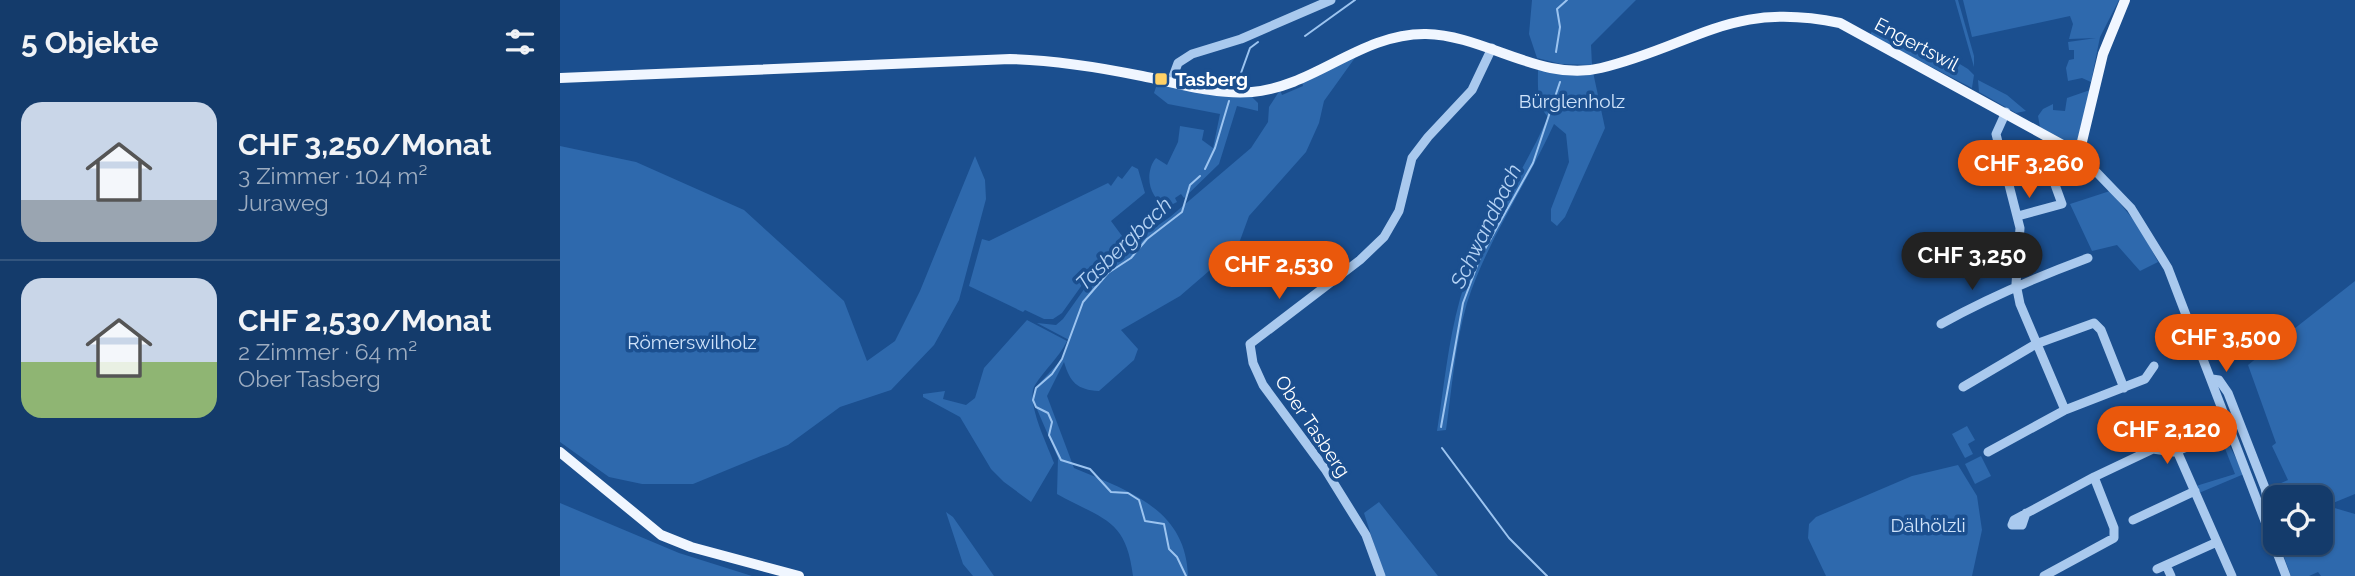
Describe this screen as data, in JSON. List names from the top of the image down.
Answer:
{
  "streets": {
    "main road": ["Engertswil"],
    "street": ["Ober Tasberg"]
  },
  "water": ["Schwandbach", "Tasbergbach"],
  "parks": ["Bürglenholz", "Römerswilholz", "Dälhölzli"],
  "places": {
    "transit": ["Tasberg"]
  },
  "page": {
    "heading": "5 Objekte",
    "list": [
      {
        "name": "CHF 3,250/Monat",
        "note": "3 Zimmer · 104 m² · Juraweg"
      },
      {
        "name": "CHF 2,530/Monat",
        "note": "2 Zimmer · 64 m² · Ober Tasberg"
      }
    ],
    "price": [
      "CHF 3,260",
      "CHF 3,250",
      "CHF 2,530",
      "CHF 3,500",
      "CHF 2,120"
    ]
  }
}
